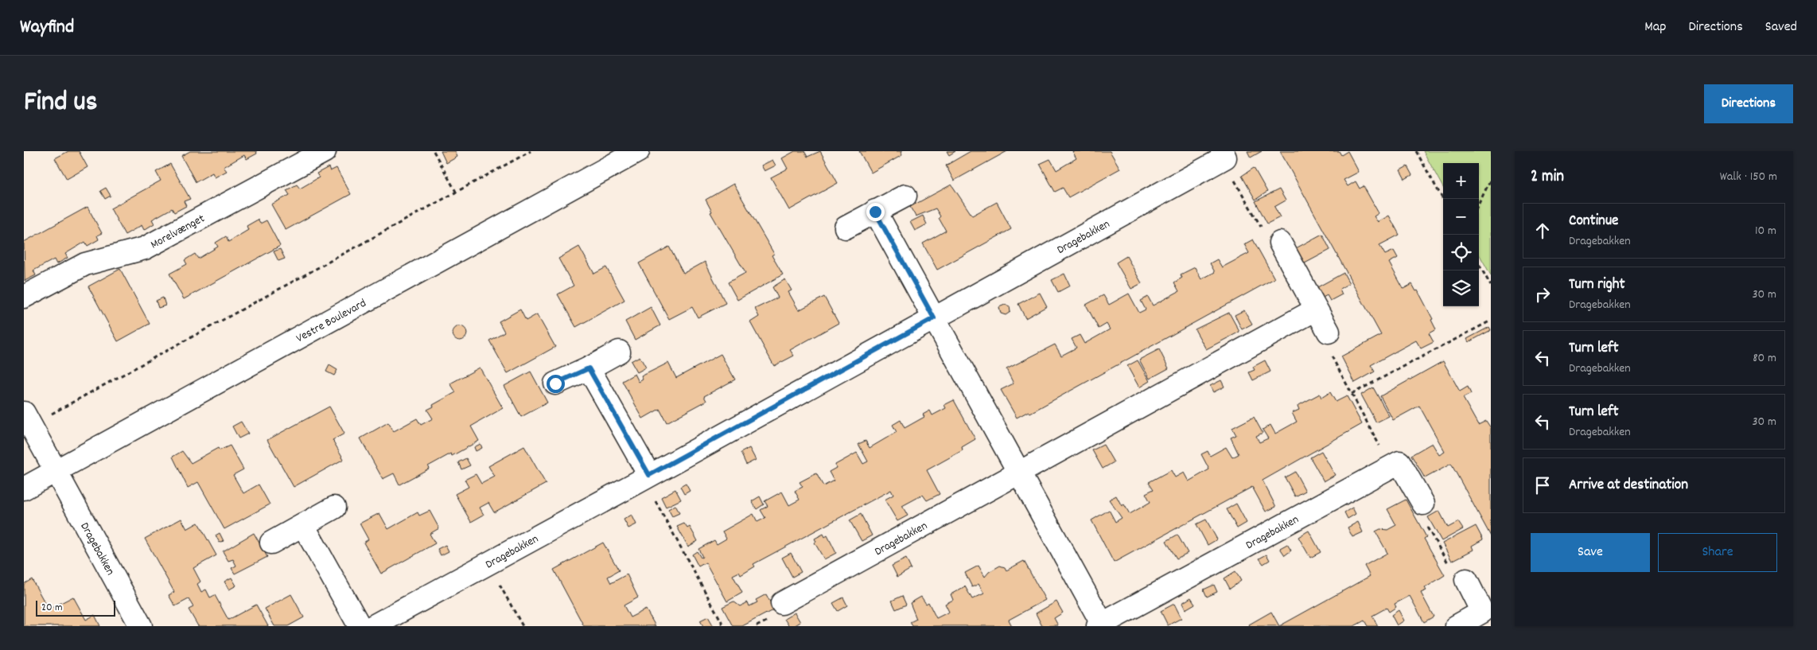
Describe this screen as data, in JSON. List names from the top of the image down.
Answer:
{
  "streets": {
    "street": ["Morelvænget", "Dragebakken", "Vestre Boulevard"]
  },
  "crossings": [
    ["Dragebakken", "Vestre Boulevard"]
  ],
  "scale_bar": "20 m",
  "page": {
    "header": "Wayfind",
    "nav": ["Map", "Directions", "Saved"],
    "title": "Find us",
    "buttons": [
      "Directions",
      ["Save", "Share"]
    ],
    "heading": ["2 min", "Walk · 150 m"],
    "map_buttons": ["+", "−"],
    "list": [
      ["Continue", "Dragebakken", "10 m"],
      ["Turn right", "Dragebakken", "30 m"],
      ["Turn left", "Dragebakken", "80 m"],
      ["Turn left", "Dragebakken", "30 m"],
      "Arrive at destination"
    ],
    "scale": "20 m"
  }
}
